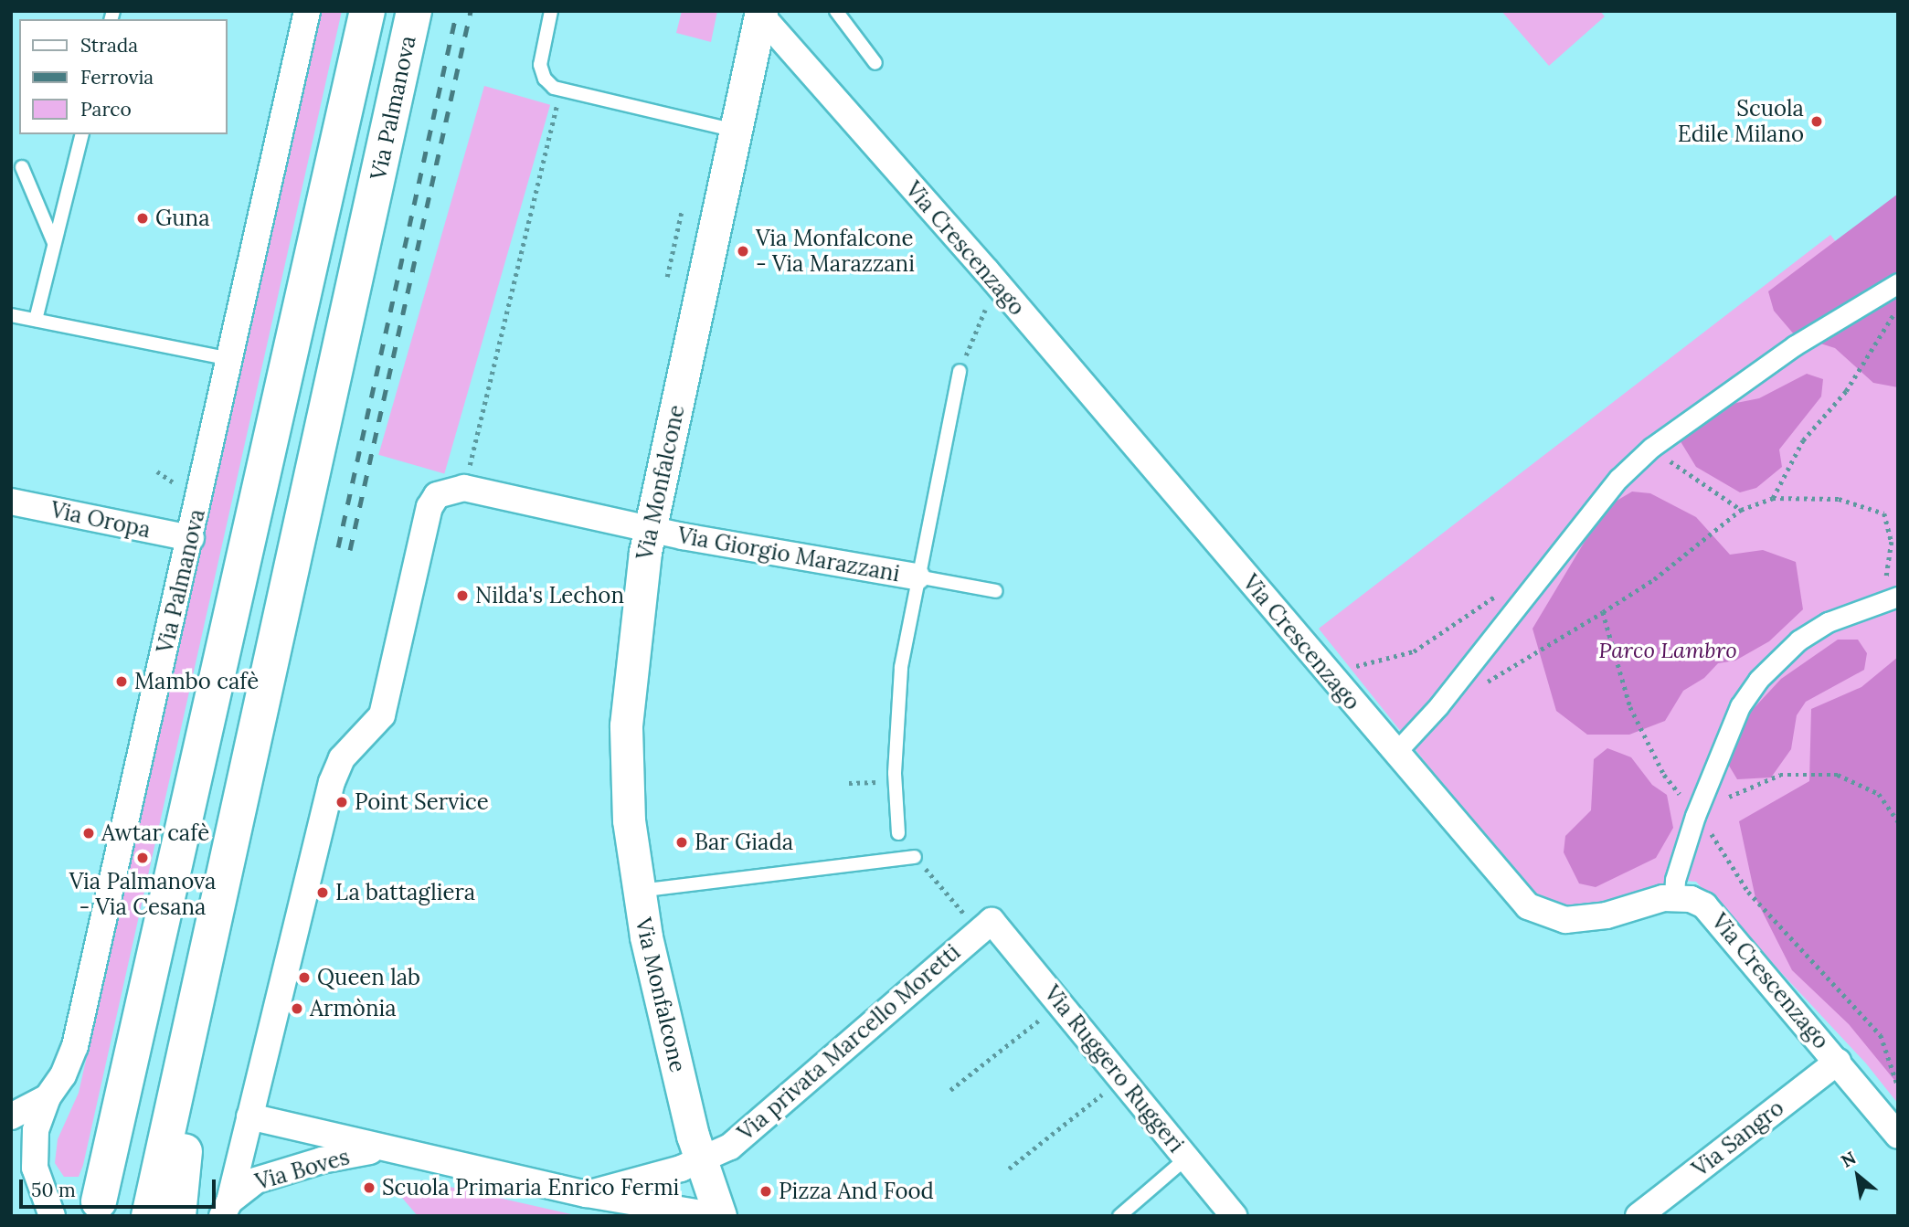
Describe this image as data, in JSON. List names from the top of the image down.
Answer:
{
  "streets": {
    "highway": ["Via Palmanova"],
    "street": [
      "Via Crescenzago",
      "Via Monfalcone",
      "Via Oropa",
      "Via Giorgio Marazzani",
      "Via privata Marcello Moretti",
      "Via Ruggero Ruggeri",
      "Via Sangro",
      "Via Boves"
    ]
  },
  "crossings": [
    ["Via Palmanova", "Via Oropa"],
    ["Via Crescenzago", "Via Monfalcone"],
    ["Via Crescenzago", "Via Sangro"],
    ["Via Monfalcone", "Via Giorgio Marazzani"],
    ["Via Monfalcone", "Via privata Marcello Moretti"],
    ["Via Monfalcone", "Via Boves"],
    ["Via Giorgio Marazzani", "Via Boves"],
    ["Via privata Marcello Moretti", "Via Ruggero Ruggeri"],
    ["Via privata Marcello Moretti", "Via Boves"]
  ],
  "parks": ["Parco Lambro"],
  "places": [
    "Scuola Edile Milano",
    "Guna",
    "Via Monfalcone - Via Marazzani",
    "Nilda's Lechon",
    "Mambo cafè",
    "Point Service",
    "Awtar cafè",
    "Bar Giada",
    "Via Palmanova - Via Cesana",
    "La battagliera",
    "Queen lab",
    "Armònia",
    "Scuola Primaria Enrico Fermi",
    "Pizza And Food"
  ],
  "legend": ["Strada", "Ferrovia", "Parco"],
  "scale_bar": "50 m",
  "north": "top left"
}
